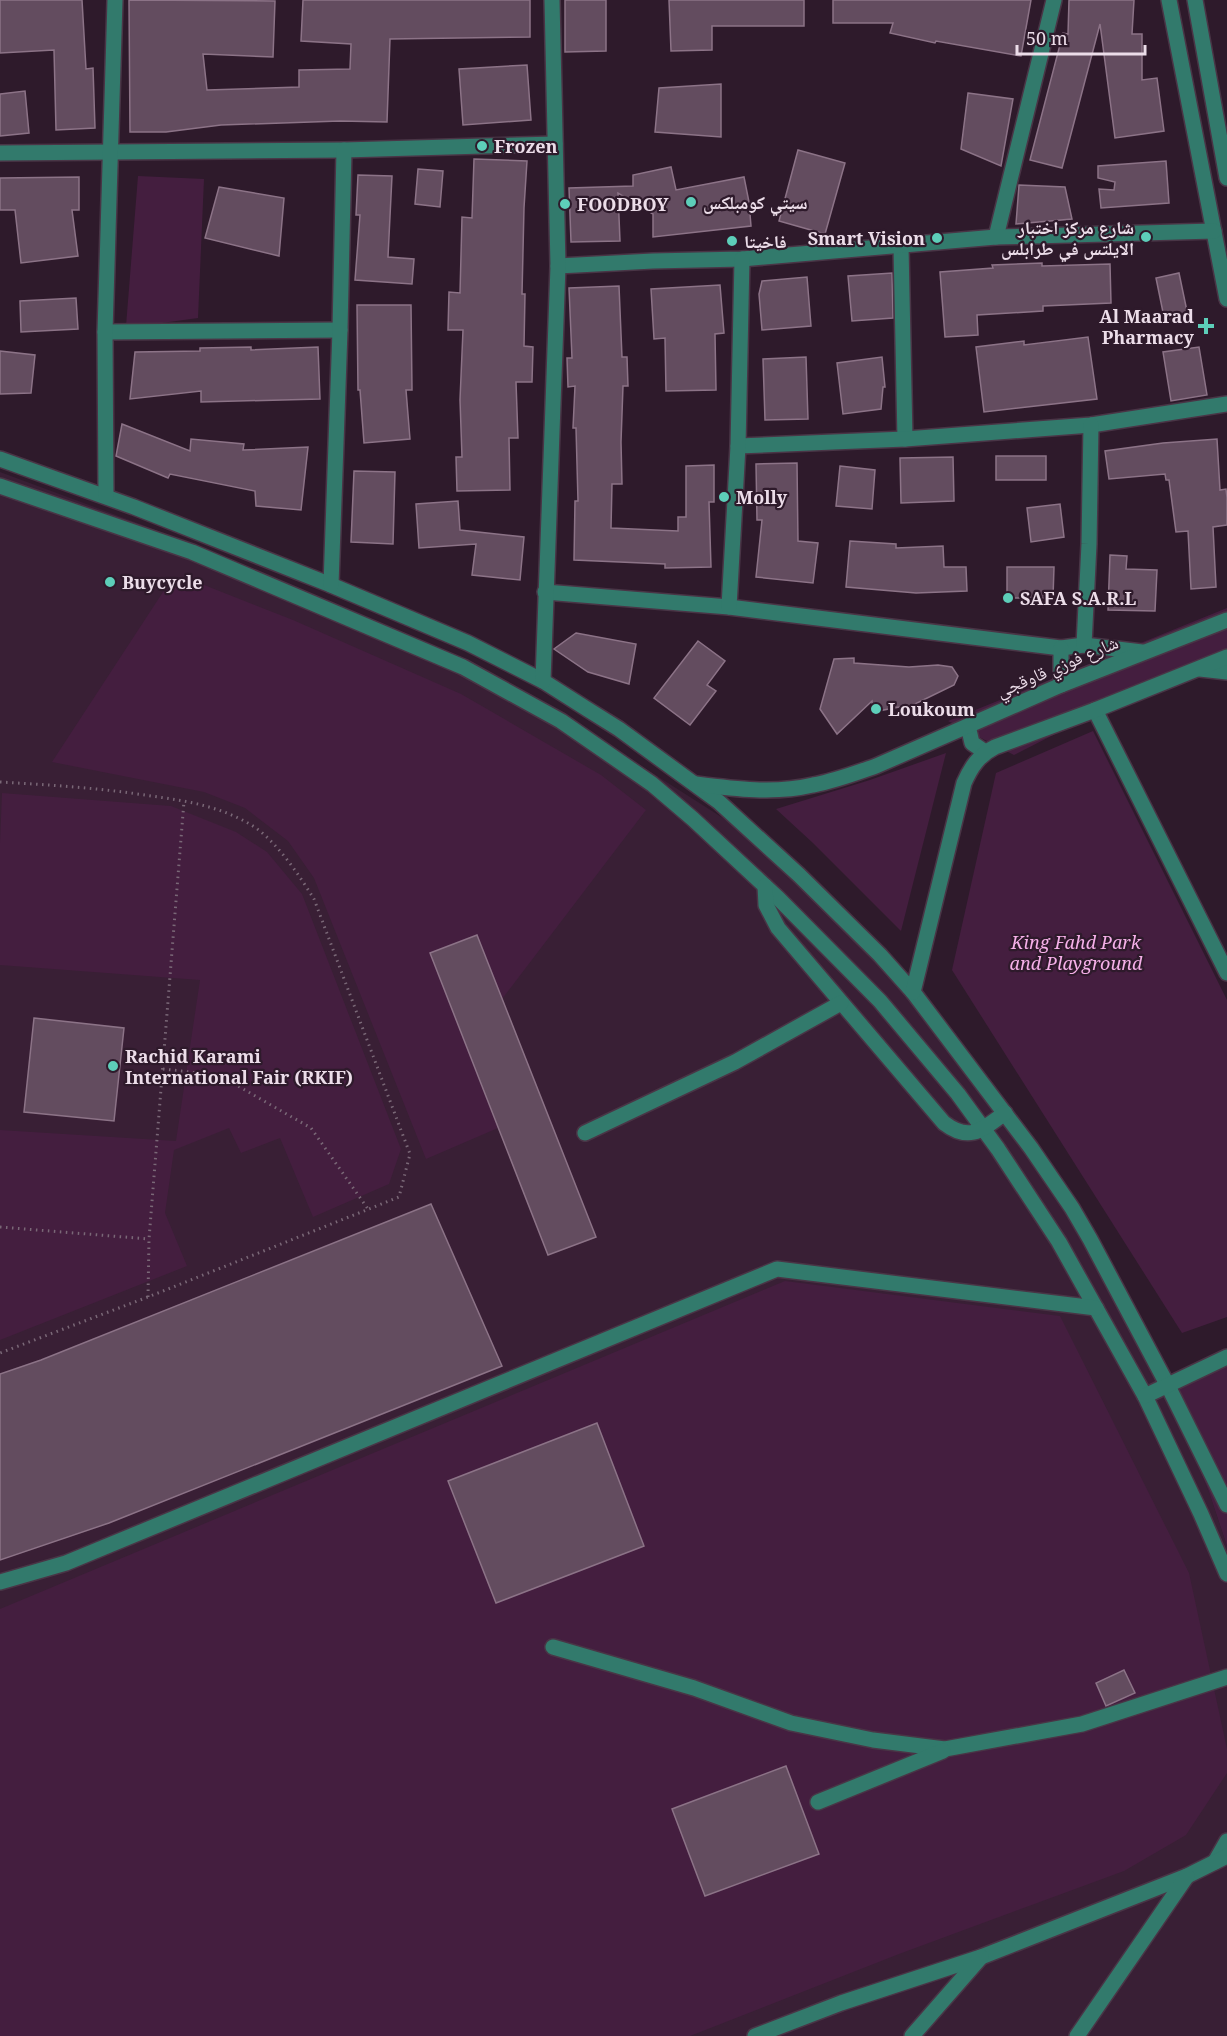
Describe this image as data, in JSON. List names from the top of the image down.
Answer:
{
  "streets": {
    "street": ["شارع فوزي قاوقجي"]
  },
  "parks": ["King Fahd Park and Playground"],
  "places": {
    "other": [
      "Frozen",
      "سيتي كومبلكس",
      "FOODBOY",
      "شارع مركز اختبار الايلتس في طرابلس",
      "Smart Vision",
      "فاخيتا",
      "Molly",
      "Buycycle",
      "SAFA S.A.R.L",
      "Loukoum",
      "Rachid Karami International Fair (RKIF)"
    ],
    "health": ["Al Maarad Pharmacy"]
  },
  "scale_bar": "50 m"
}
